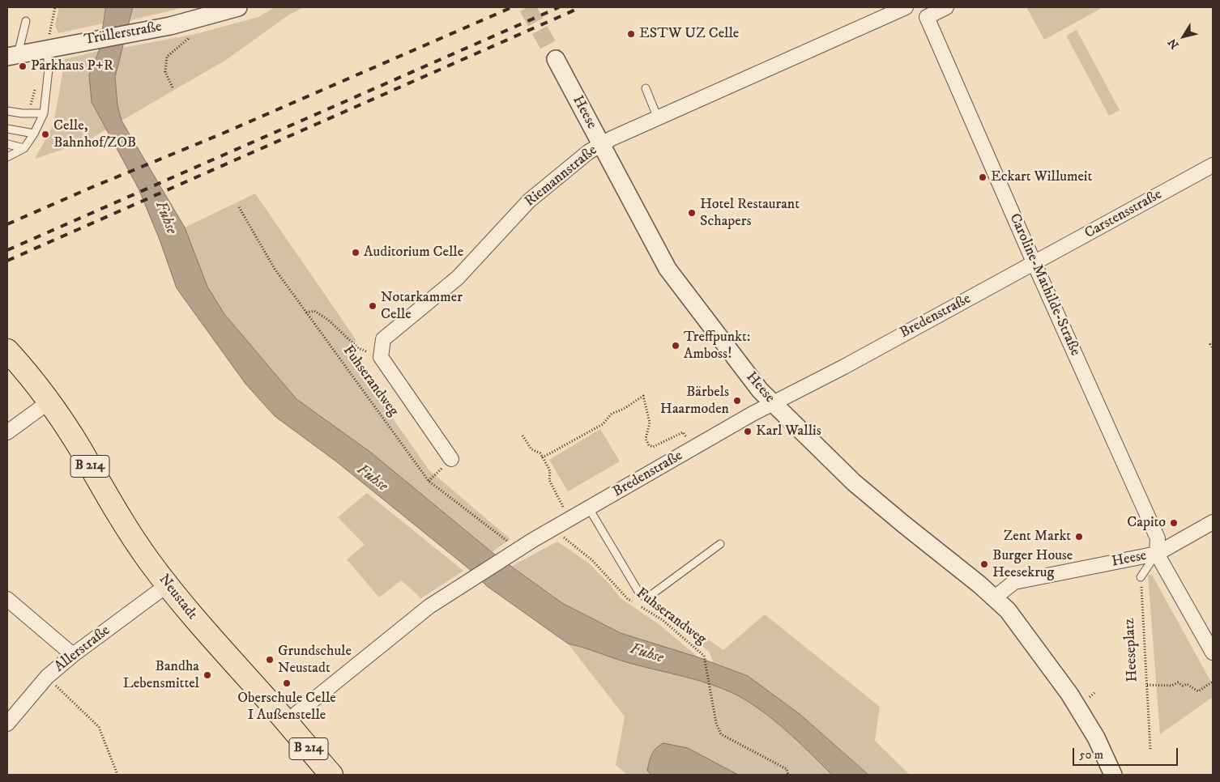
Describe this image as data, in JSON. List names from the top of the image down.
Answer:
{
  "streets": {
    "main road": ["B 214", "Neustadt"],
    "street": [
      "Trüllerstraße",
      "Heese",
      "Riemannstraße",
      "Carstensstraße",
      "Caroline-Mathilde-Straße",
      "Bredenstraße",
      "Allerstraße"
    ],
    "path": ["Fuhserandweg", "Heeseplatz"]
  },
  "crossings": [
    ["Heese", "Riemannstraße"],
    ["Heese", "Caroline-Mathilde-Straße"],
    ["Heese", "Bredenstraße"],
    ["Carstensstraße", "Caroline-Mathilde-Straße"],
    ["Carstensstraße", "Bredenstraße"],
    ["Caroline-Mathilde-Straße", "Bredenstraße"],
    ["Bredenstraße", "Fuhserandweg"],
    ["Bredenstraße", "Neustadt"],
    ["B 214", "Neustadt"],
    ["Neustadt", "Allerstraße"]
  ],
  "water": ["Fuhse"],
  "places": [
    "ESTW UZ Celle",
    "Parkhaus P+R",
    "Celle, Bahnhof/ZOB",
    "Eckart Willumeit",
    "Hotel Restaurant Schapers",
    "Auditorium Celle",
    "Notarkammer Celle",
    "Treffpunkt: Amboss!",
    "Bärbels Haarmoden",
    "Karl Wallis",
    "Capito",
    "Zent Markt",
    "Burger House Heesekrug",
    "Grundschule Neustadt",
    "Bandha Lebensmittel",
    "Oberschule Celle I Außenstelle"
  ],
  "scale_bar": "50 m",
  "north": "bottom left"
}
